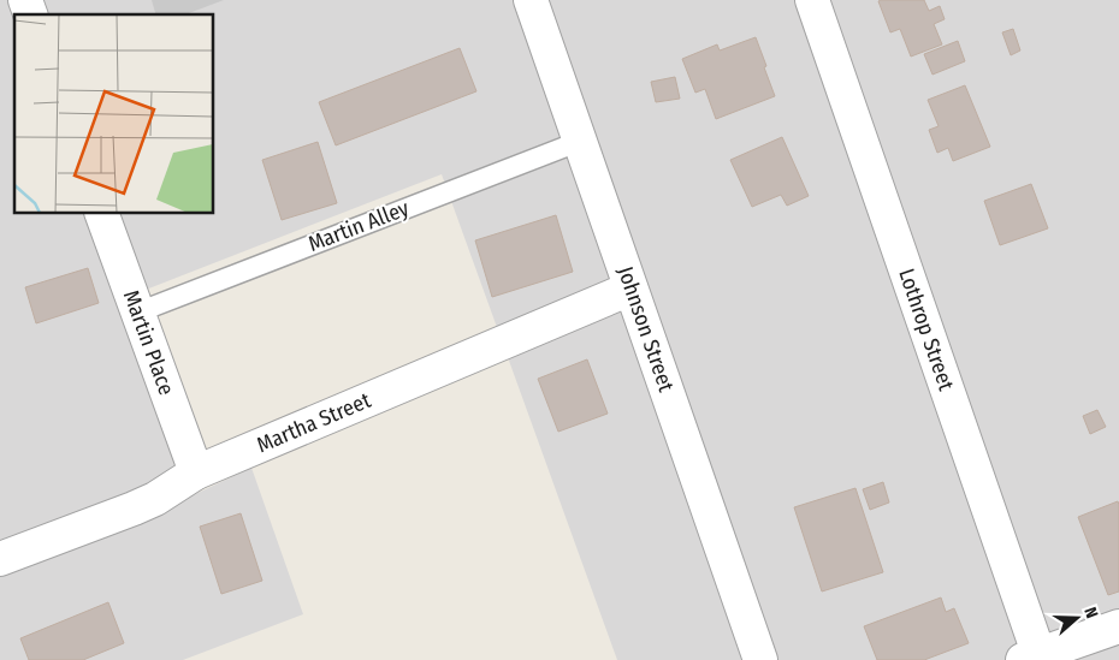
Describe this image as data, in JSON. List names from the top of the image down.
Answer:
{
  "streets": {
    "street": [
      "Johnson Street",
      "Lothrop Street",
      "Martin Place",
      "Martha Street"
    ],
    "lane": ["Martin Alley"]
  },
  "crossings": [
    ["Martin Alley", "Johnson Street"],
    ["Martin Alley", "Martin Place"],
    ["Johnson Street", "Martha Street"],
    ["Martin Place", "Martha Street"]
  ],
  "north": "right"
}
